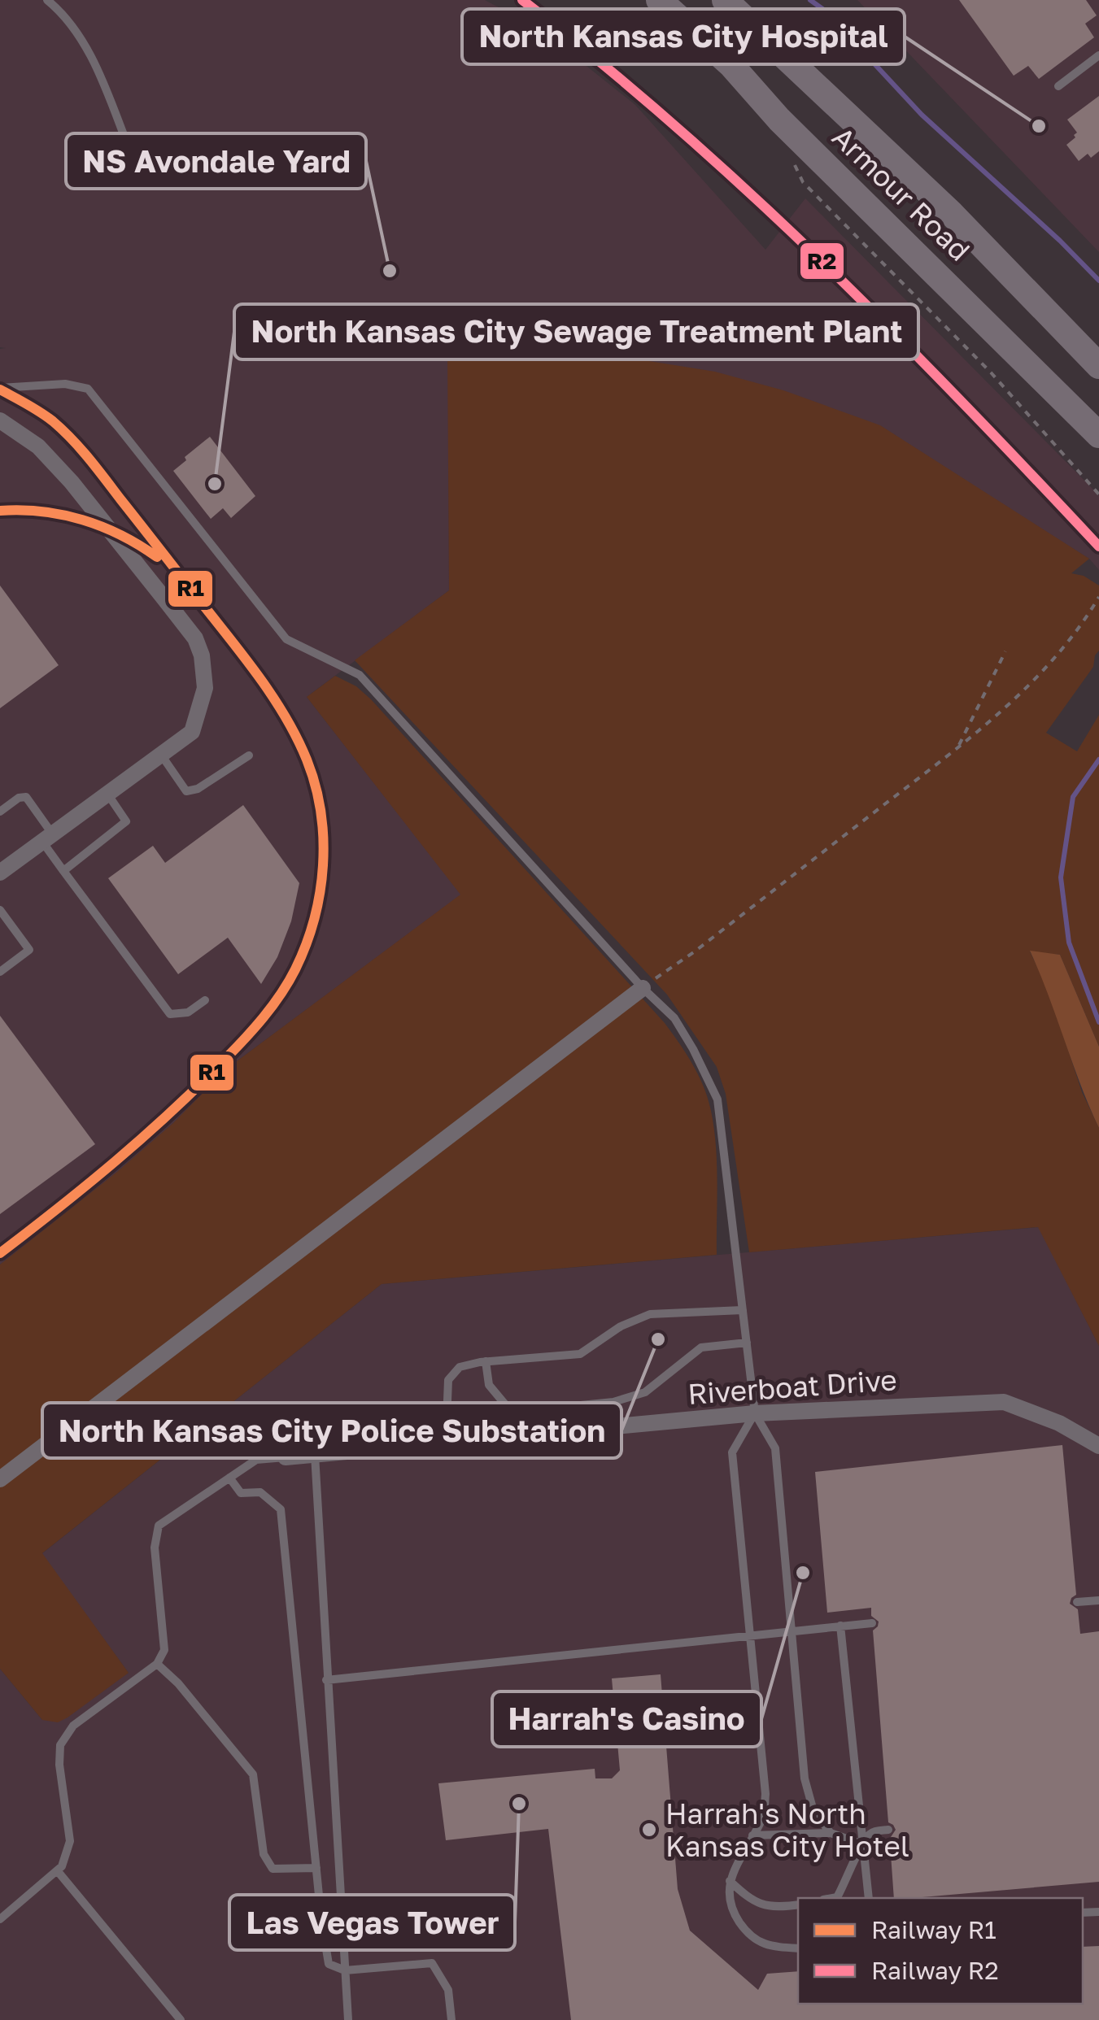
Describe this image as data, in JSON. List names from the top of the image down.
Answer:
{
  "streets": {
    "highway": ["Armour Road"],
    "street": ["Riverboat Drive"]
  },
  "places": [
    "North Kansas City Hospital",
    "NS Avondale Yard",
    "North Kansas City Sewage Treatment Plant",
    "North Kansas City Police Substation",
    "Harrah's Casino",
    "Las Vegas Tower",
    "Harrah's North Kansas City Hotel"
  ],
  "lines": ["rail line R2", "rail line R1"],
  "legend": ["Railway R1", "Railway R2"]
}
